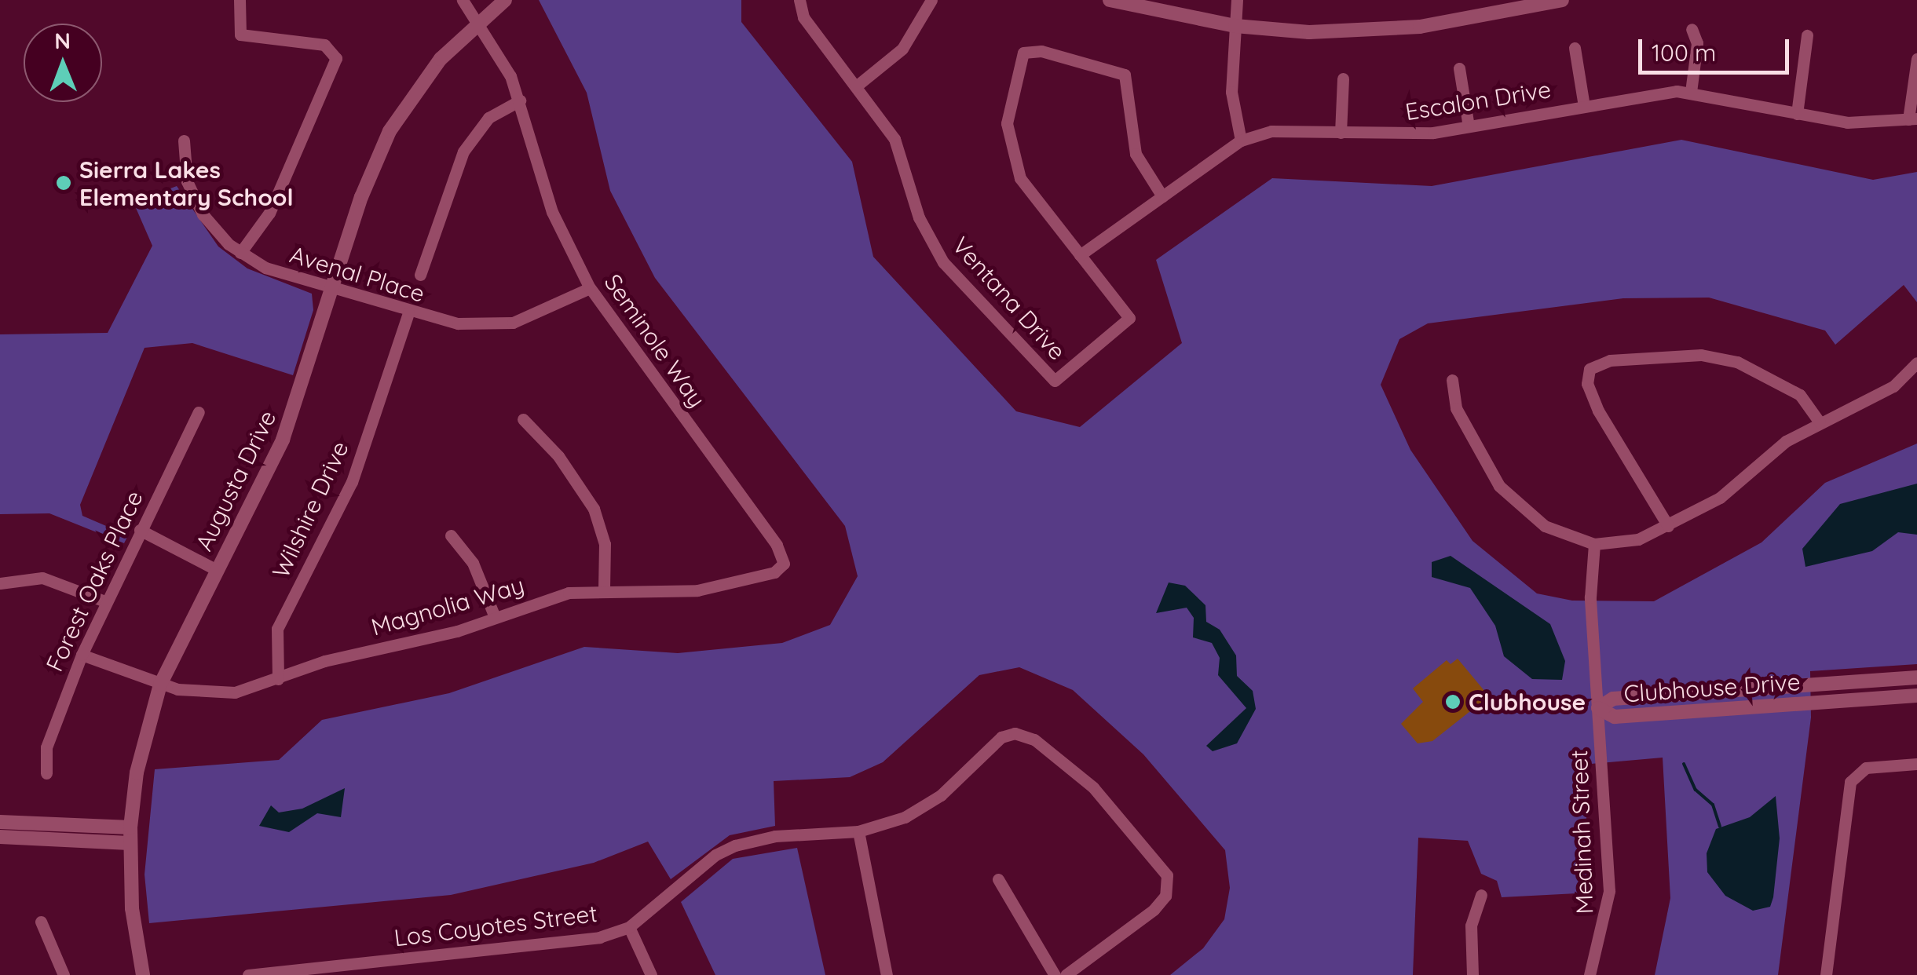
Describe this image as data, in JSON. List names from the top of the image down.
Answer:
{
  "streets": {
    "street": [
      "Escalon Drive",
      "Avenal Place",
      "Ventana Drive",
      "Seminole Way",
      "Augusta Drive",
      "Wilshire Drive",
      "Forest Oaks Place",
      "Magnolia Way",
      "Clubhouse Drive",
      "Medinah Street",
      "Los Coyotes Street"
    ]
  },
  "crossings": [
    ["Escalon Drive", "Ventana Drive"],
    ["Avenal Place", "Seminole Way"],
    ["Avenal Place", "Augusta Drive"],
    ["Avenal Place", "Wilshire Drive"],
    ["Seminole Way", "Augusta Drive"],
    ["Seminole Way", "Magnolia Way"],
    ["Augusta Drive", "Magnolia Way"],
    ["Wilshire Drive", "Magnolia Way"],
    ["Forest Oaks Place", "Magnolia Way"],
    ["Clubhouse Drive", "Medinah Street"]
  ],
  "places": ["Sierra Lakes Elementary School", "Clubhouse"],
  "scale_bar": "100 m",
  "north": "top"
}
